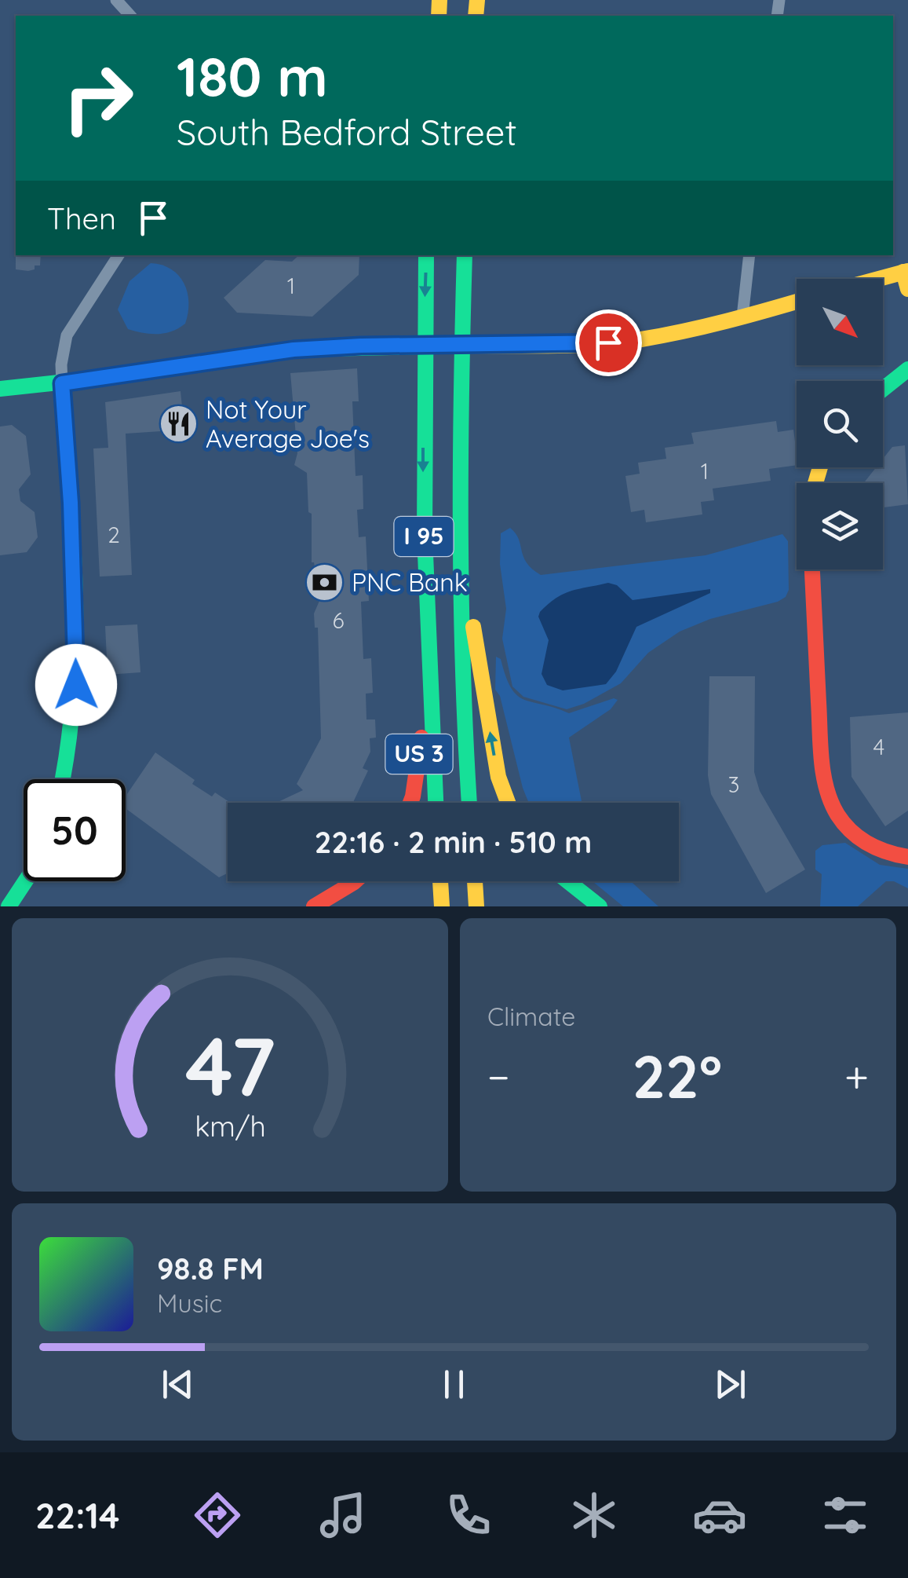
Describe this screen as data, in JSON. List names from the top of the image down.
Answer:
{
  "streets": {
    "main road": ["I 95", "US 3"]
  },
  "crossings": [
    ["I 95", "US 3"]
  ],
  "places": {
    "restaurant": ["Not Your Average Joe's"],
    "bank": ["PNC Bank"]
  },
  "house_numbers": [
    "1",
    "1",
    "2",
    "6",
    "4",
    "3"
  ],
  "north": "bottom right",
  "page": {
    "turn": ["180 m", "South Bedford Street"],
    "then": "Then",
    "limit": "50",
    "trip": "22:16 · 2 min · 510 m",
    "tile": "Climate",
    "heat": ["−", "22°", "+"],
    "song": ["98.8 FM", "Music"],
    "tabs": "22:14",
    "gauge": ["47", "km/h"]
  }
}
